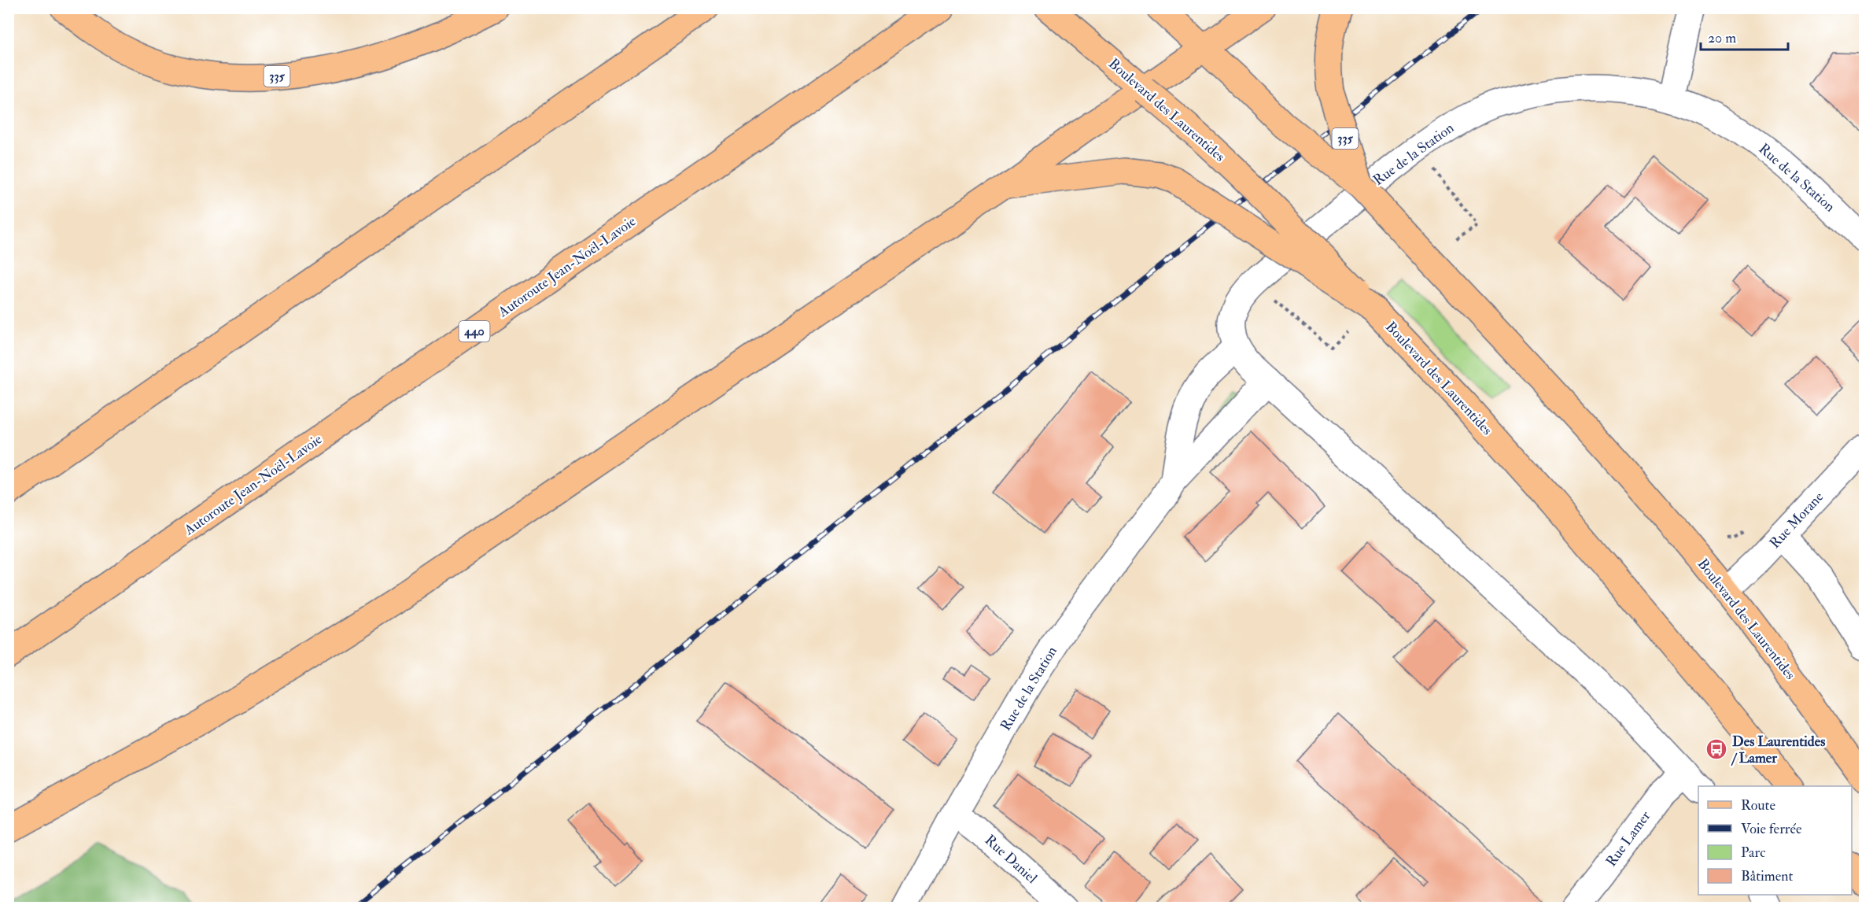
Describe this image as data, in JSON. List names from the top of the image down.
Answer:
{
  "streets": {
    "main road": [
      "335",
      "Boulevard des Laurentides",
      "Autoroute Jean-Noël-Lavoie",
      "440"
    ],
    "street": [
      "Rue de la Station",
      "Rue Morane",
      "Rue Lamer",
      "Rue Daniel"
    ]
  },
  "crossings": [
    ["335", "Boulevard des Laurentides"],
    ["Boulevard des Laurentides", "Rue Morane"],
    ["Rue de la Station", "Rue Daniel"]
  ],
  "places": {
    "bus stop": ["Des Laurentides / Lamer"]
  },
  "legend": [
    "Route",
    "Voie ferrée",
    "Parc",
    "Bâtiment"
  ],
  "scale_bar": "20 m"
}
